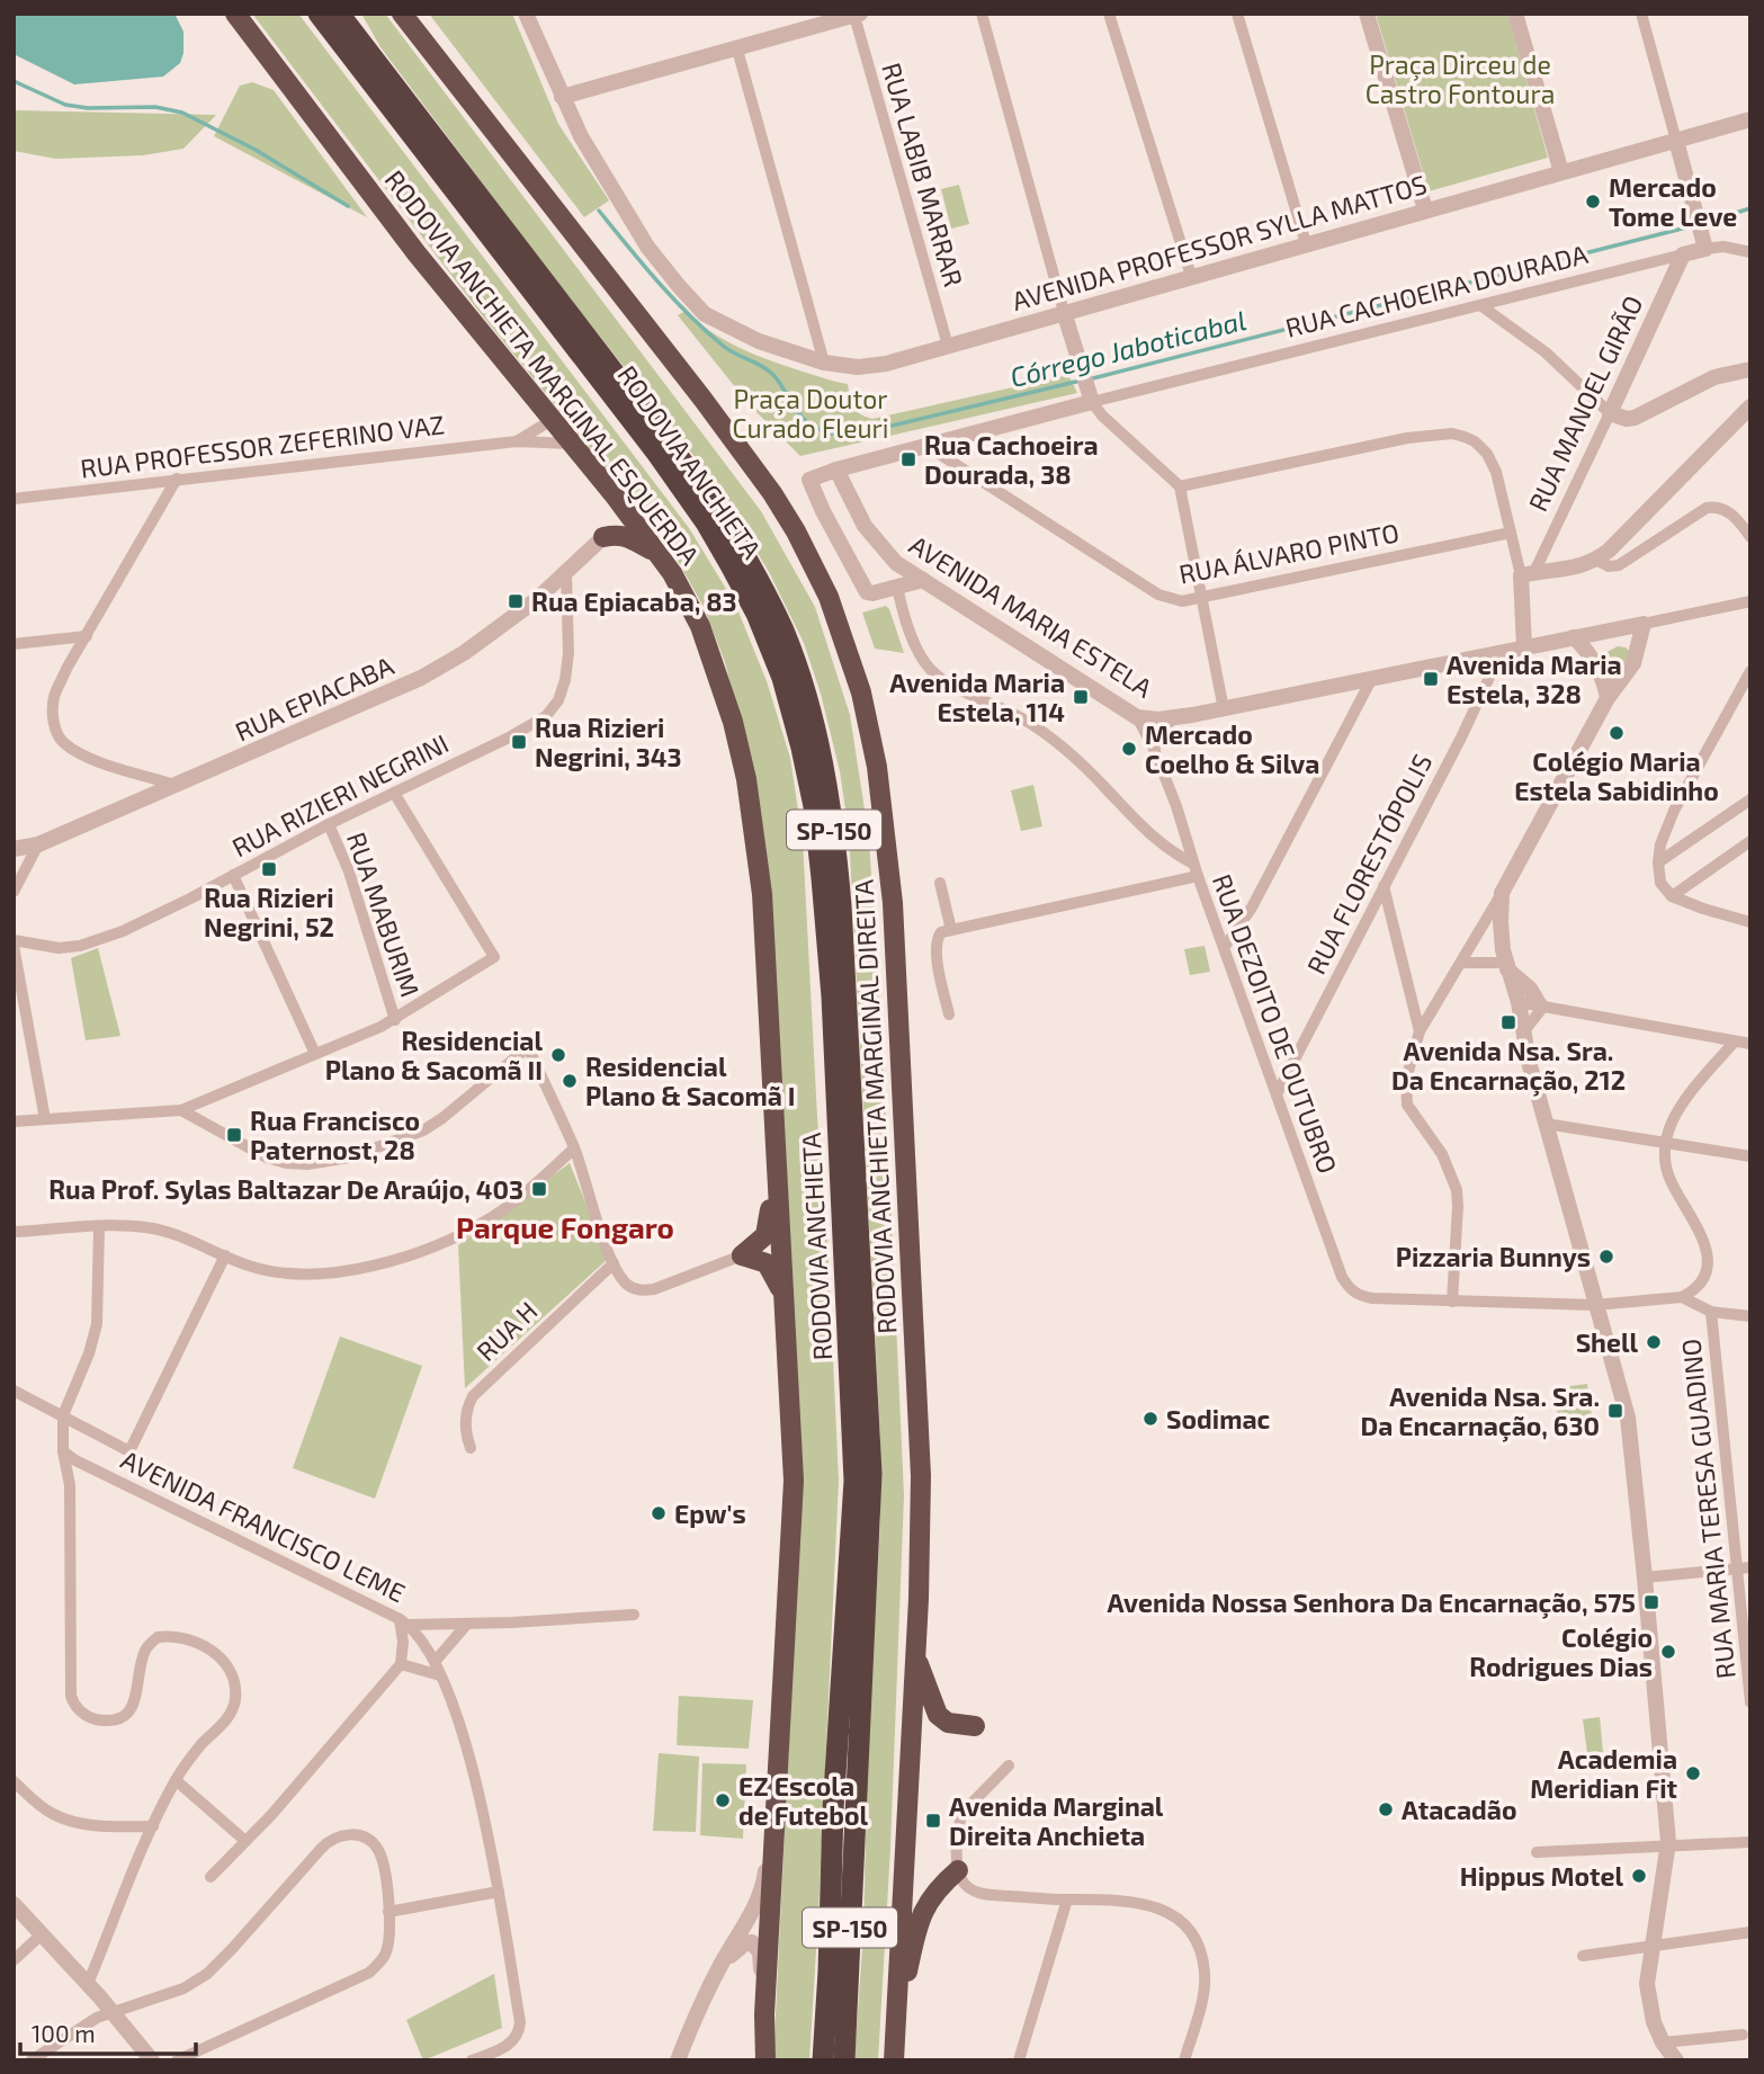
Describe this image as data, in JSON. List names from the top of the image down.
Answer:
{
  "streets": {
    "highway": [
      "RODOVIA ANCHIETA MARGINAL ESQUERDA",
      "RODOVIA ANCHIETA",
      "SP-150",
      "RODOVIA ANCHIETA MARGINAL DIREITA"
    ],
    "street": [
      "RUA LABIB MARRAR",
      "AVENIDA PROFESSOR SYLLA MATTOS",
      "RUA CACHOEIRA DOURADA",
      "RUA MANOEL GIRÃO",
      "RUA PROFESSOR ZEFERINO VAZ",
      "RUA ÁLVARO PINTO",
      "AVENIDA MARIA ESTELA",
      "RUA EPIACABA",
      "RUA RIZIERI NEGRINI",
      "RUA FLORESTÓPOLIS",
      "RUA MABURIM",
      "RUA DEZOITO DE OUTUBRO",
      "RUA H",
      "RUA MARIA TERESA GUADINO",
      "AVENIDA FRANCISCO LEME"
    ]
  },
  "crossings": [
    ["RUA LABIB MARRAR", "AVENIDA PROFESSOR SYLLA MATTOS"],
    ["RUA CACHOEIRA DOURADA", "RUA MANOEL GIRÃO"],
    ["RUA CACHOEIRA DOURADA", "RUA ÁLVARO PINTO"],
    ["RUA CACHOEIRA DOURADA", "AVENIDA MARIA ESTELA"],
    ["RODOVIA ANCHIETA MARGINAL ESQUERDA", "RUA PROFESSOR ZEFERINO VAZ"],
    ["AVENIDA MARIA ESTELA", "RUA FLORESTÓPOLIS"],
    ["AVENIDA MARIA ESTELA", "RUA DEZOITO DE OUTUBRO"],
    ["RUA EPIACABA", "RUA RIZIERI NEGRINI"],
    ["RUA RIZIERI NEGRINI", "RUA MABURIM"],
    ["RUA FLORESTÓPOLIS", "RUA DEZOITO DE OUTUBRO"]
  ],
  "districts": ["Parque Fongaro"],
  "water": ["Córrego Jaboticabal"],
  "parks": ["Praça Dirceu de Castro Fontoura", "Praça Doutor Curado Fleuri"],
  "places": {
    "other": [
      "Mercado Tome Leve",
      "Colégio Maria Estela Sabidinho",
      "Mercado Coelho & Silva",
      "Residencial Plano & Sacomã II",
      "Residencial Plano & Sacomã I",
      "Pizzaria Bunnys",
      "Shell",
      "Sodimac",
      "Epw's",
      "Colégio Rodrigues Dias",
      "Academia Meridian Fit",
      "EZ Escola de Futebol",
      "Atacadão",
      "Hippus Motel"
    ],
    "transit": [
      "Rua Cachoeira Dourada, 38",
      "Rua Epiacaba, 83",
      "Avenida Maria Estela, 328",
      "Avenida Maria Estela, 114",
      "Rua Rizieri Negrini, 343",
      "Rua Rizieri Negrini, 52",
      "Avenida Nsa. Sra. Da Encarnação, 212",
      "Rua Francisco Paternost, 28",
      "Rua Prof. Sylas Baltazar De Araújo, 403",
      "Avenida Nsa. Sra. Da Encarnação, 630",
      "Avenida Nossa Senhora Da Encarnação, 575",
      "Avenida Marginal Direita Anchieta"
    ]
  },
  "scale_bar": "100 m"
}
